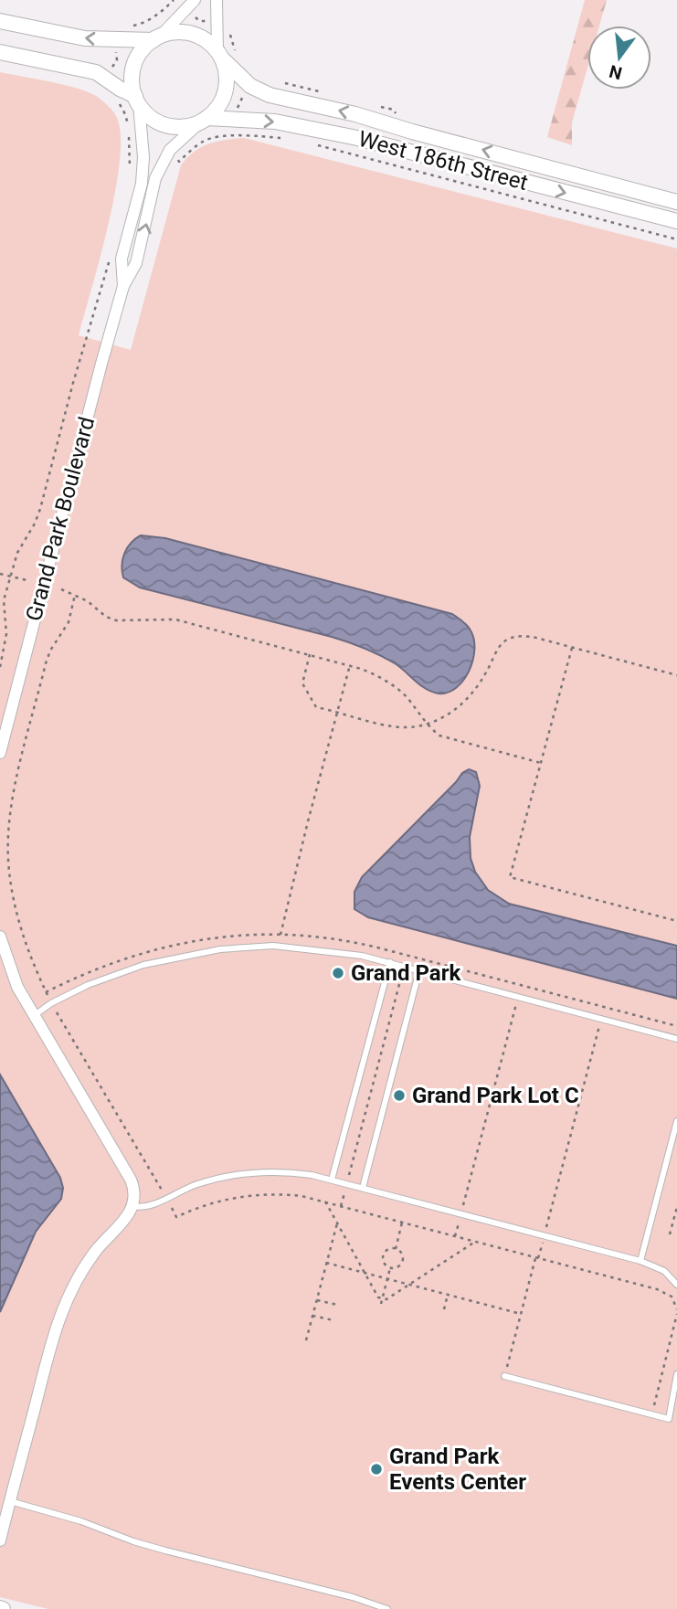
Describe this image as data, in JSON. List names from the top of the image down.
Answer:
{
  "streets": {
    "street": ["West 186th Street", "Grand Park Boulevard"]
  },
  "crossings": [
    ["West 186th Street", "Grand Park Boulevard"]
  ],
  "places": ["Grand Park", "Grand Park Lot C", "Grand Park Events Center"],
  "north": "bottom"
}
